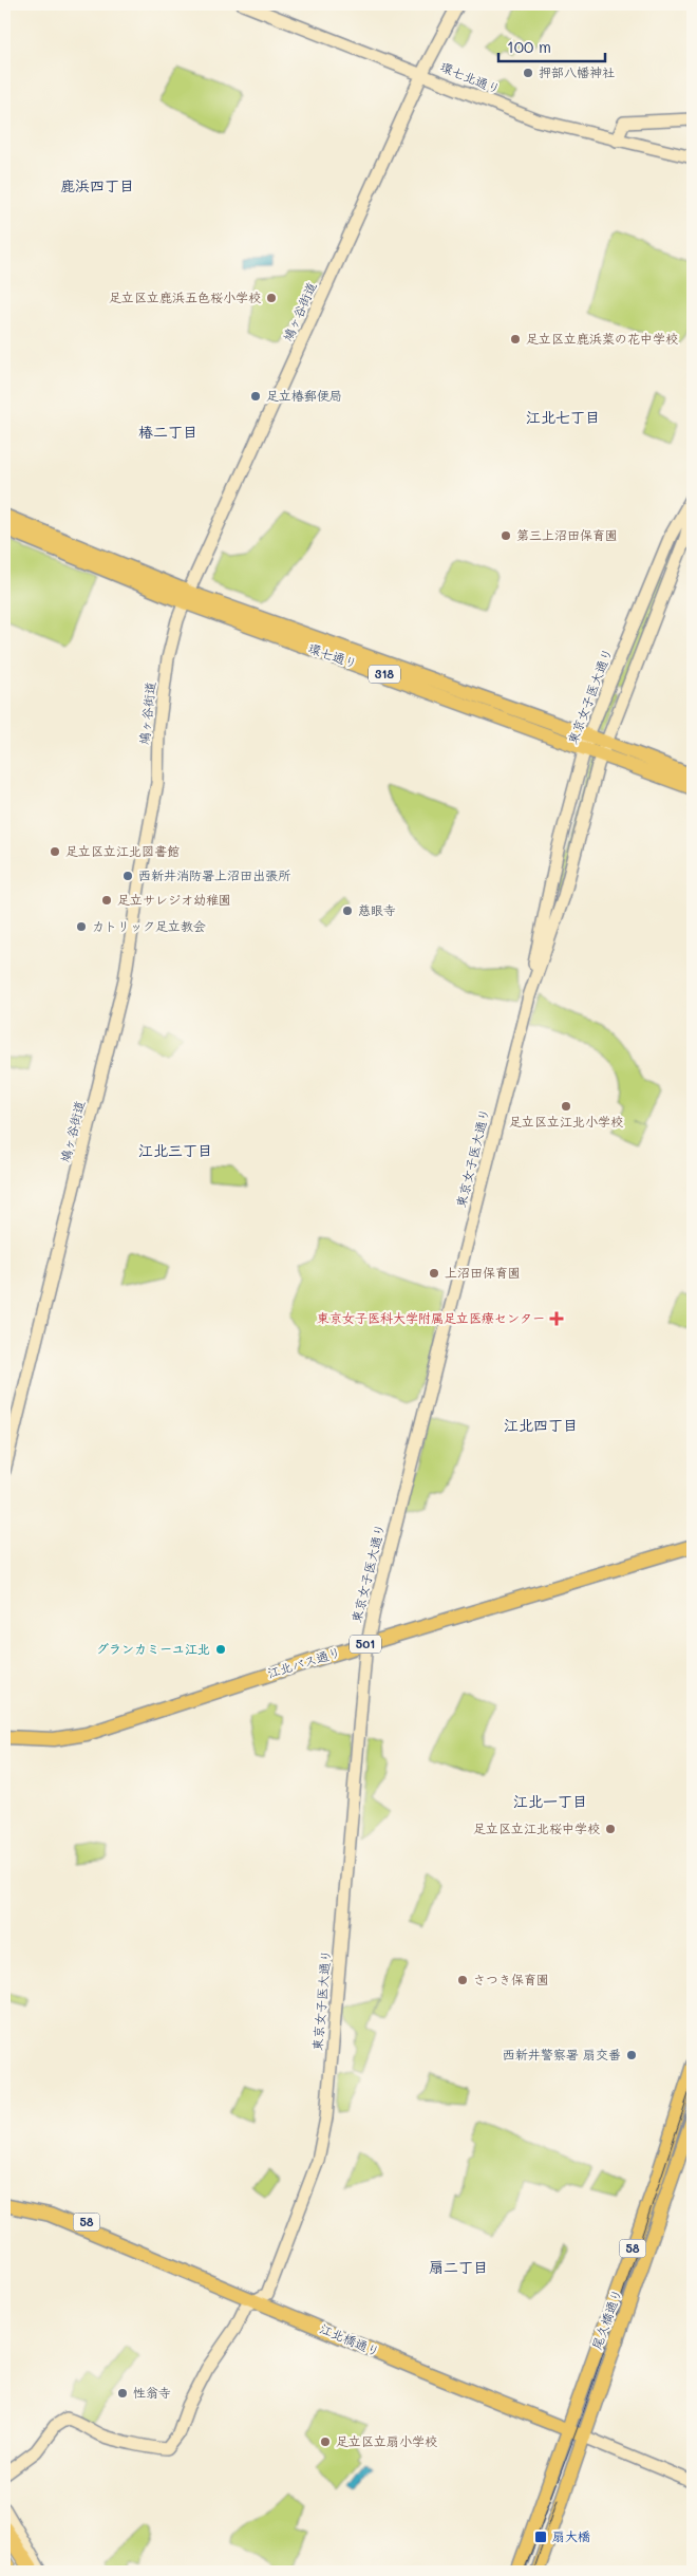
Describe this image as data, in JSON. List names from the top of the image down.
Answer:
{
  "streets": {
    "main road": [
      "環七通り",
      "318",
      "501",
      "江北バス通り",
      "58",
      "尾久橋通り",
      "江北橋通り"
    ],
    "street": ["環七北通り", "鳩ヶ谷街道", "東京女子医大通り"]
  },
  "crossings": [
    ["環七北通り", "鳩ヶ谷街道"],
    ["鳩ヶ谷街道", "環七通り"],
    ["環七通り", "東京女子医大通り"],
    ["東京女子医大通り", "江北バス通り"],
    ["東京女子医大通り", "江北橋通り"],
    ["58", "江北橋通り"],
    ["尾久橋通り", "江北橋通り"]
  ],
  "districts": [
    "鹿浜四丁目",
    "江北七丁目",
    "椿二丁目",
    "江北三丁目",
    "江北四丁目",
    "江北一丁目",
    "扇二丁目"
  ],
  "places": {
    "other": [
      "押部八幡神社",
      "足立区立鹿浜五色桜小学校",
      "足立区立鹿浜菜の花中学校",
      "足立椿郵便局",
      "第三上沼田保育園",
      "足立区立江北図書館",
      "西新井消防署上沼田出張所",
      "足立サレジオ幼稚園",
      "慈眼寺",
      "カトリック足立教会",
      "足立区立江北小学校",
      "上沼田保育園",
      "グランカミーユ江北",
      "足立区立江北桜中学校",
      "さつき保育園",
      "西新井警察署 扇交番",
      "性翁寺",
      "足立区立扇小学校"
    ],
    "health": ["東京女子医科大学附属足立医療センター"],
    "transit": ["扇大橋"]
  },
  "scale_bar": "100 m"
}
